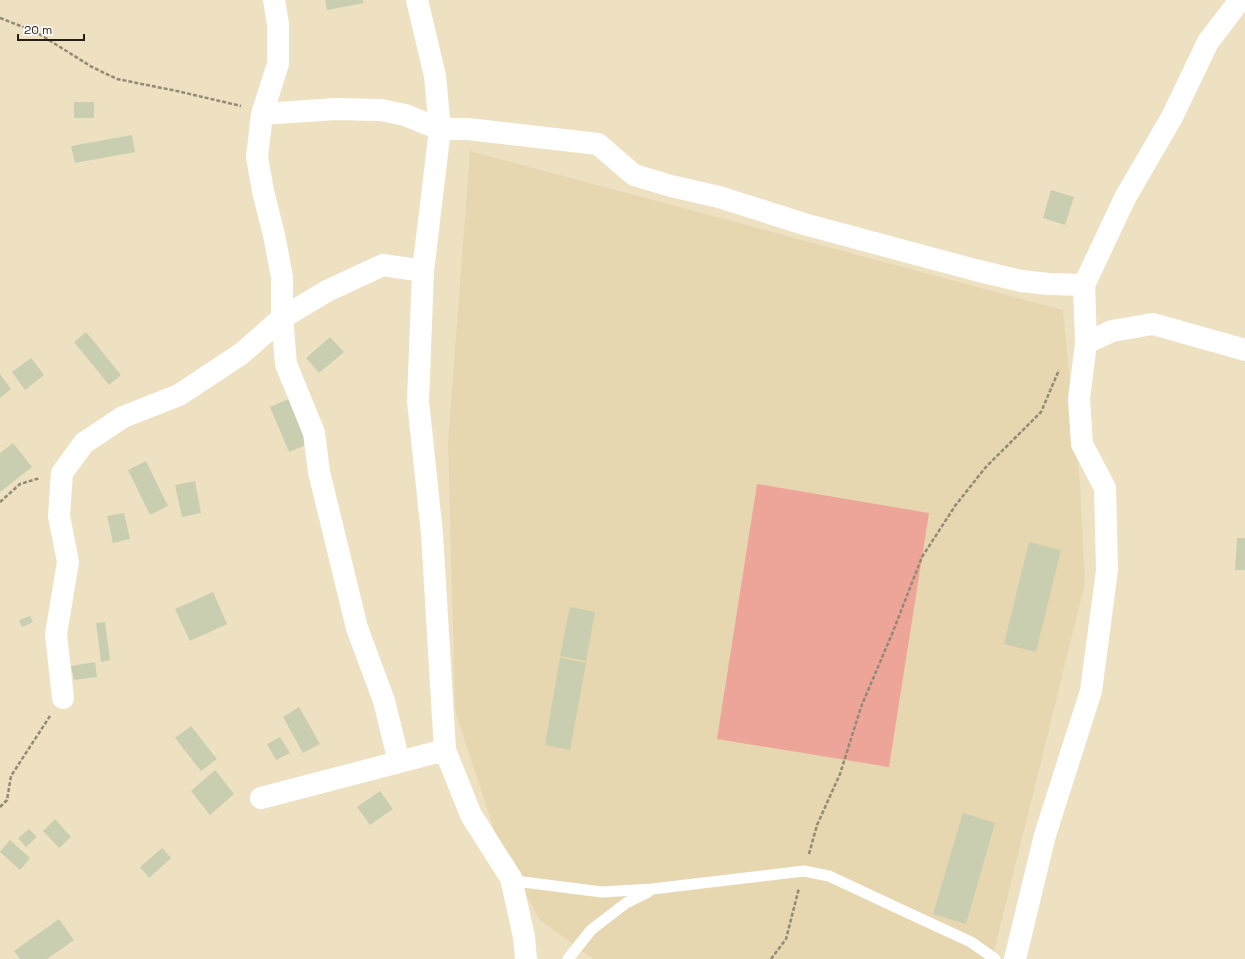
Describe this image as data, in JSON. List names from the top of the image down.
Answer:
{
  "scale_bar": "20 m"
}
